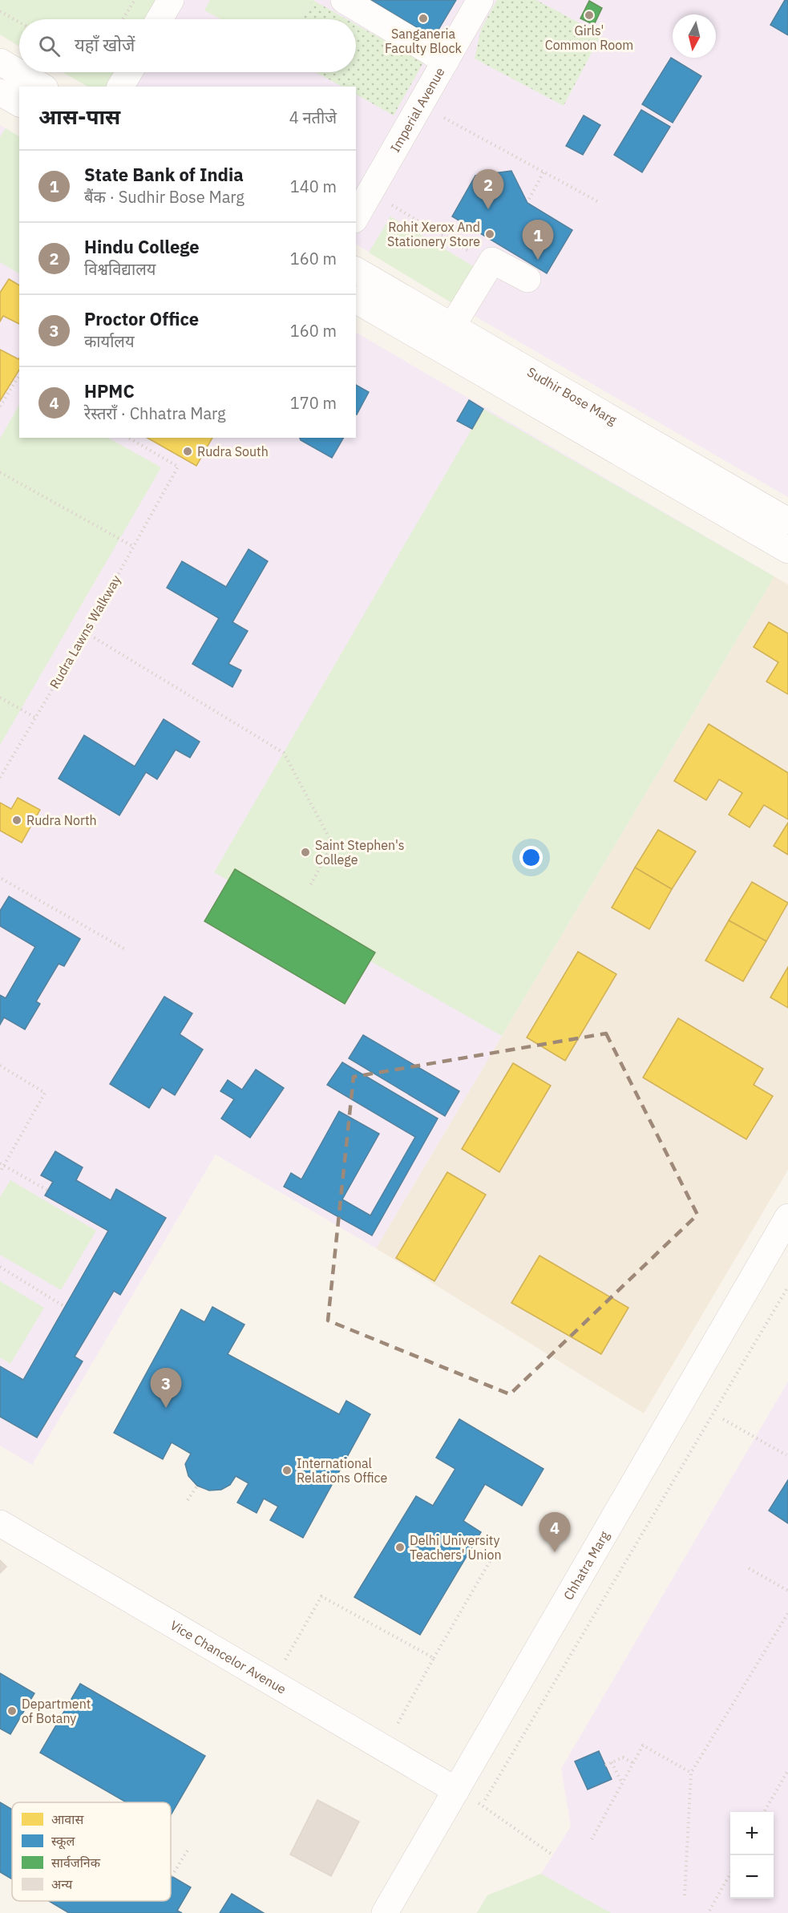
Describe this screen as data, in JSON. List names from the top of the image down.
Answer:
{
  "streets": {
    "street": [
      "Imperial Avenue",
      "Sudhir Bose Marg",
      "Chhatra Marg",
      "Vice Chancelor Avenue"
    ],
    "path": ["Rudra Lawns Walkway"]
  },
  "crossings": [
    ["Chhatra Marg", "Vice Chancelor Avenue"]
  ],
  "places": [
    "Girls' Common Room",
    "Sanganeria Faculty Block",
    "Rohit Xerox And Stationery Store",
    "Rudra South",
    "Rudra North",
    "Saint Stephen's College",
    "International Relations Office",
    "Delhi University Teachers' Union",
    "Department of Botany"
  ],
  "legend": [
    "आवास",
    "स्कूल",
    "सार्वजनिक",
    "अन्य"
  ],
  "north": "bottom",
  "page": {
    "search": "यहाँ खोजें",
    "heading": ["आस-पास", "4 नतीजे"],
    "list": [
      {
        "mark": "1",
        "name": "State Bank of India",
        "note": "बैंक · Sudhir Bose Marg",
        "value": "140 m"
      },
      {
        "mark": "2",
        "name": "Hindu College",
        "note": "विश्वविद्यालय",
        "value": "160 m"
      },
      {
        "mark": "3",
        "name": "Proctor Office",
        "note": "कार्यालय",
        "value": "160 m"
      },
      {
        "mark": "4",
        "name": "HPMC",
        "note": "रेस्तराँ · Chhatra Marg",
        "value": "170 m"
      }
    ],
    "pins": [
      "2",
      "1",
      "3",
      "4"
    ],
    "map_buttons": ["+", "−"]
  }
}
